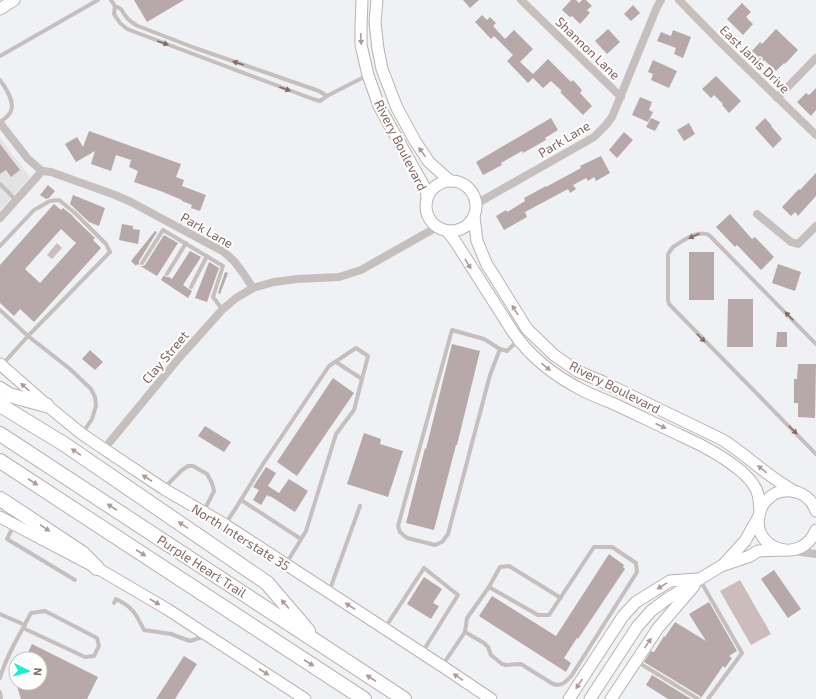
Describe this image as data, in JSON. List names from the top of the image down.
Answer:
{
  "streets": {
    "highway": ["Purple Heart Trail"],
    "street": [
      "Shannon Lane",
      "East Janis Drive",
      "Park Lane",
      "Rivery Boulevard",
      "Clay Street",
      "North Interstate 35"
    ]
  },
  "crossings": [
    ["Shannon Lane", "Park Lane"],
    ["Park Lane", "Rivery Boulevard"],
    ["Park Lane", "Clay Street"],
    ["Clay Street", "North Interstate 35"]
  ],
  "one_way": ["North Interstate 35"],
  "north": "right"
}
